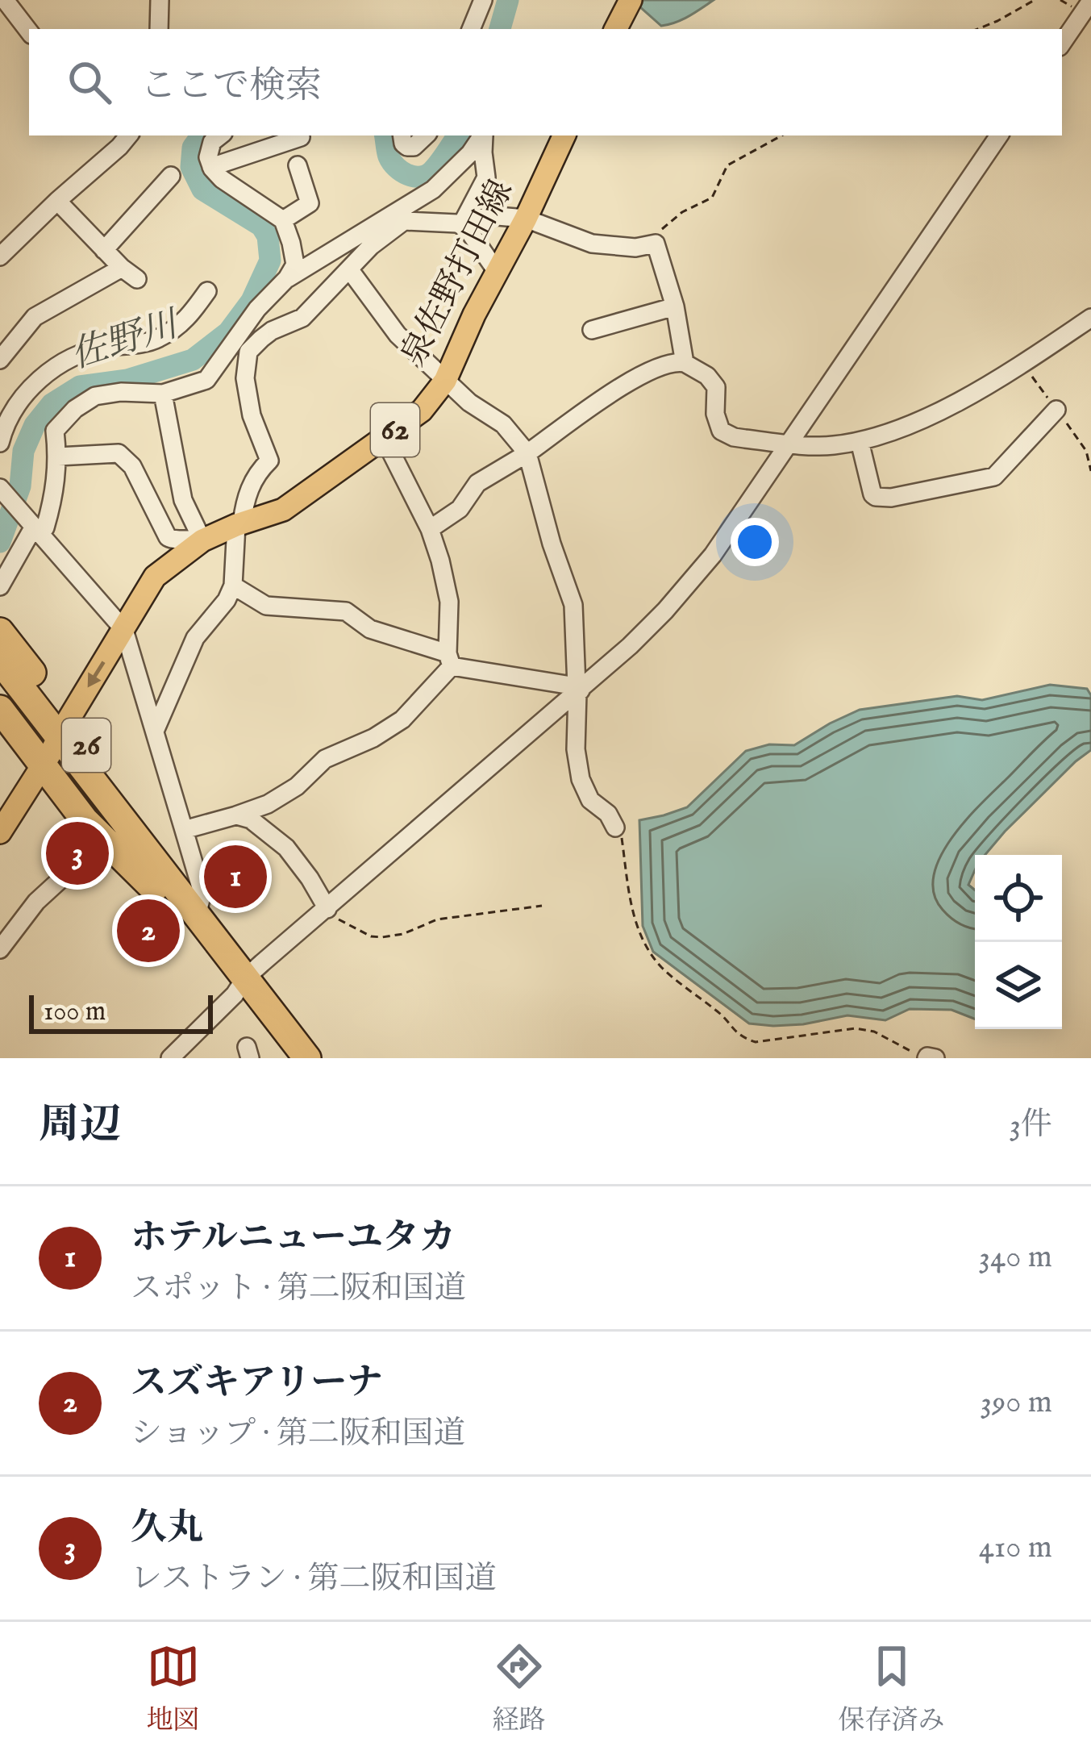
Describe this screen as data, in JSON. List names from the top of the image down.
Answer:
{
  "streets": {
    "highway": ["26"],
    "main road": ["泉佐野打田線", "62"]
  },
  "crossings": [
    ["泉佐野打田線", "26"]
  ],
  "water": ["佐野川"],
  "scale_bar": "100 m",
  "page": {
    "search": "ここで検索",
    "pins": ["3", "1", "2"],
    "scale": "100 m",
    "heading": ["周辺", "3件"],
    "list": [
      {
        "mark": "1",
        "name": "ホテルニューユタカ",
        "note": "スポット · 第二阪和国道",
        "value": "340 m"
      },
      {
        "mark": "2",
        "name": "スズキアリーナ",
        "note": "ショップ · 第二阪和国道",
        "value": "390 m"
      },
      {
        "mark": "3",
        "name": "久丸",
        "note": "レストラン · 第二阪和国道",
        "value": "410 m"
      }
    ],
    "nav": ["地図", "経路", "保存済み"]
  }
}
